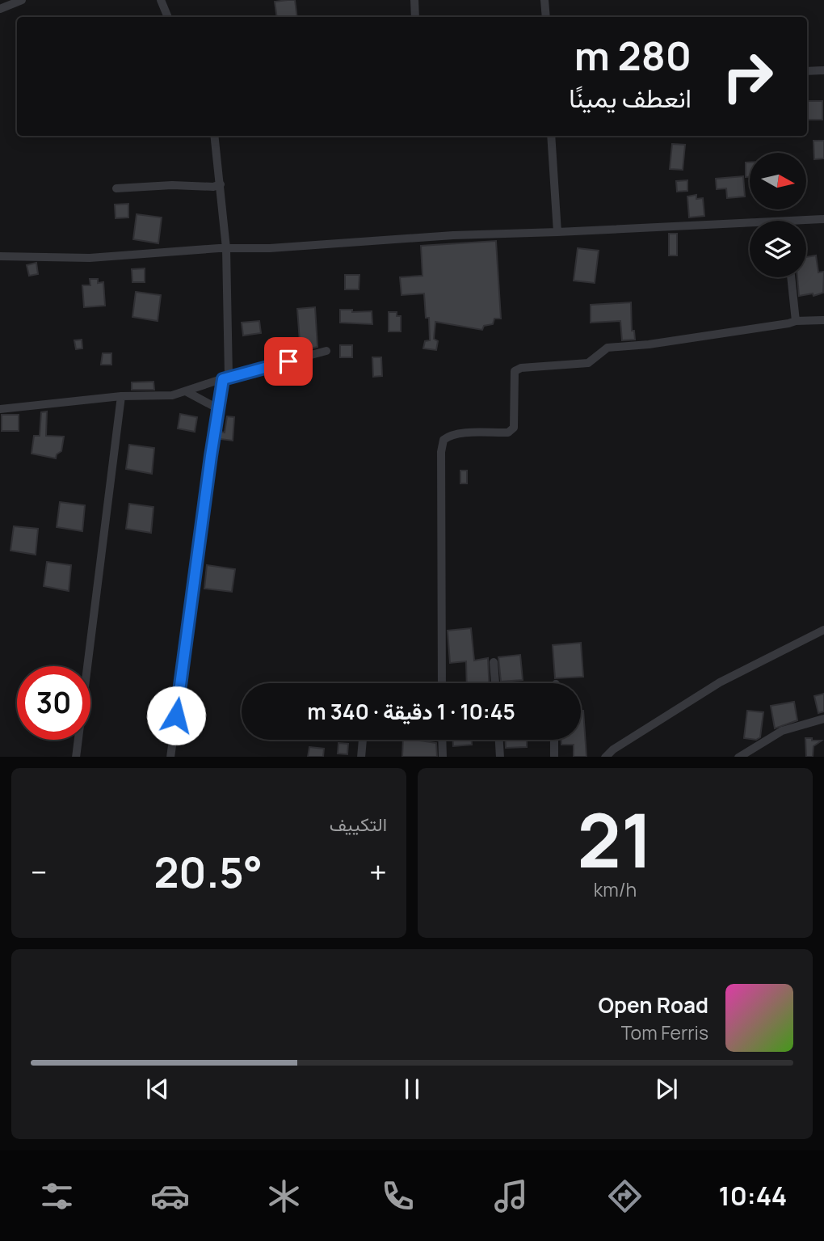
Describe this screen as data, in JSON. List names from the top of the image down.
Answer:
{
  "north": "right",
  "page": {
    "turn": ["280 m", "انعطف يمينًا"],
    "limit": "30",
    "trip": "10:45 · 1 دقيقة · 340 m",
    "tile": [
      ["21", "km/h"],
      "التكييف"
    ],
    "heat": ["−", "20.5°", "+"],
    "song": ["Open Road", "Tom Ferris"],
    "tabs": "10:44"
  }
}
